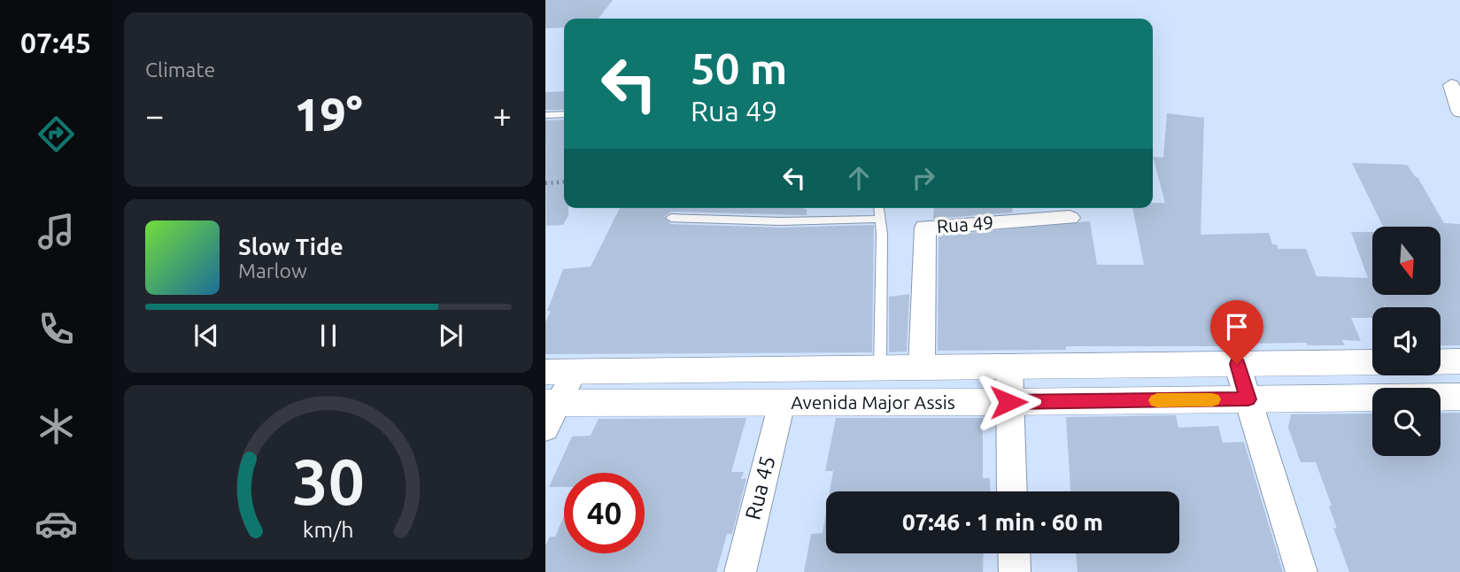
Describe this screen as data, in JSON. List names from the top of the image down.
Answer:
{
  "streets": {
    "street": ["Rua 49", "Avenida Major Assis", "Rua 45"]
  },
  "crossings": [
    ["Rua 49", "Avenida Major Assis"],
    ["Avenida Major Assis", "Rua 45"]
  ],
  "north": "bottom",
  "page": {
    "tabs": "07:45",
    "tile": "Climate",
    "turn": ["50 m", "Rua 49"],
    "heat": ["−", "19°", "+"],
    "song": ["Slow Tide", "Marlow"],
    "limit": "40",
    "trip": "07:46 · 1 min · 60 m",
    "gauge": ["30", "km/h"]
  }
}
